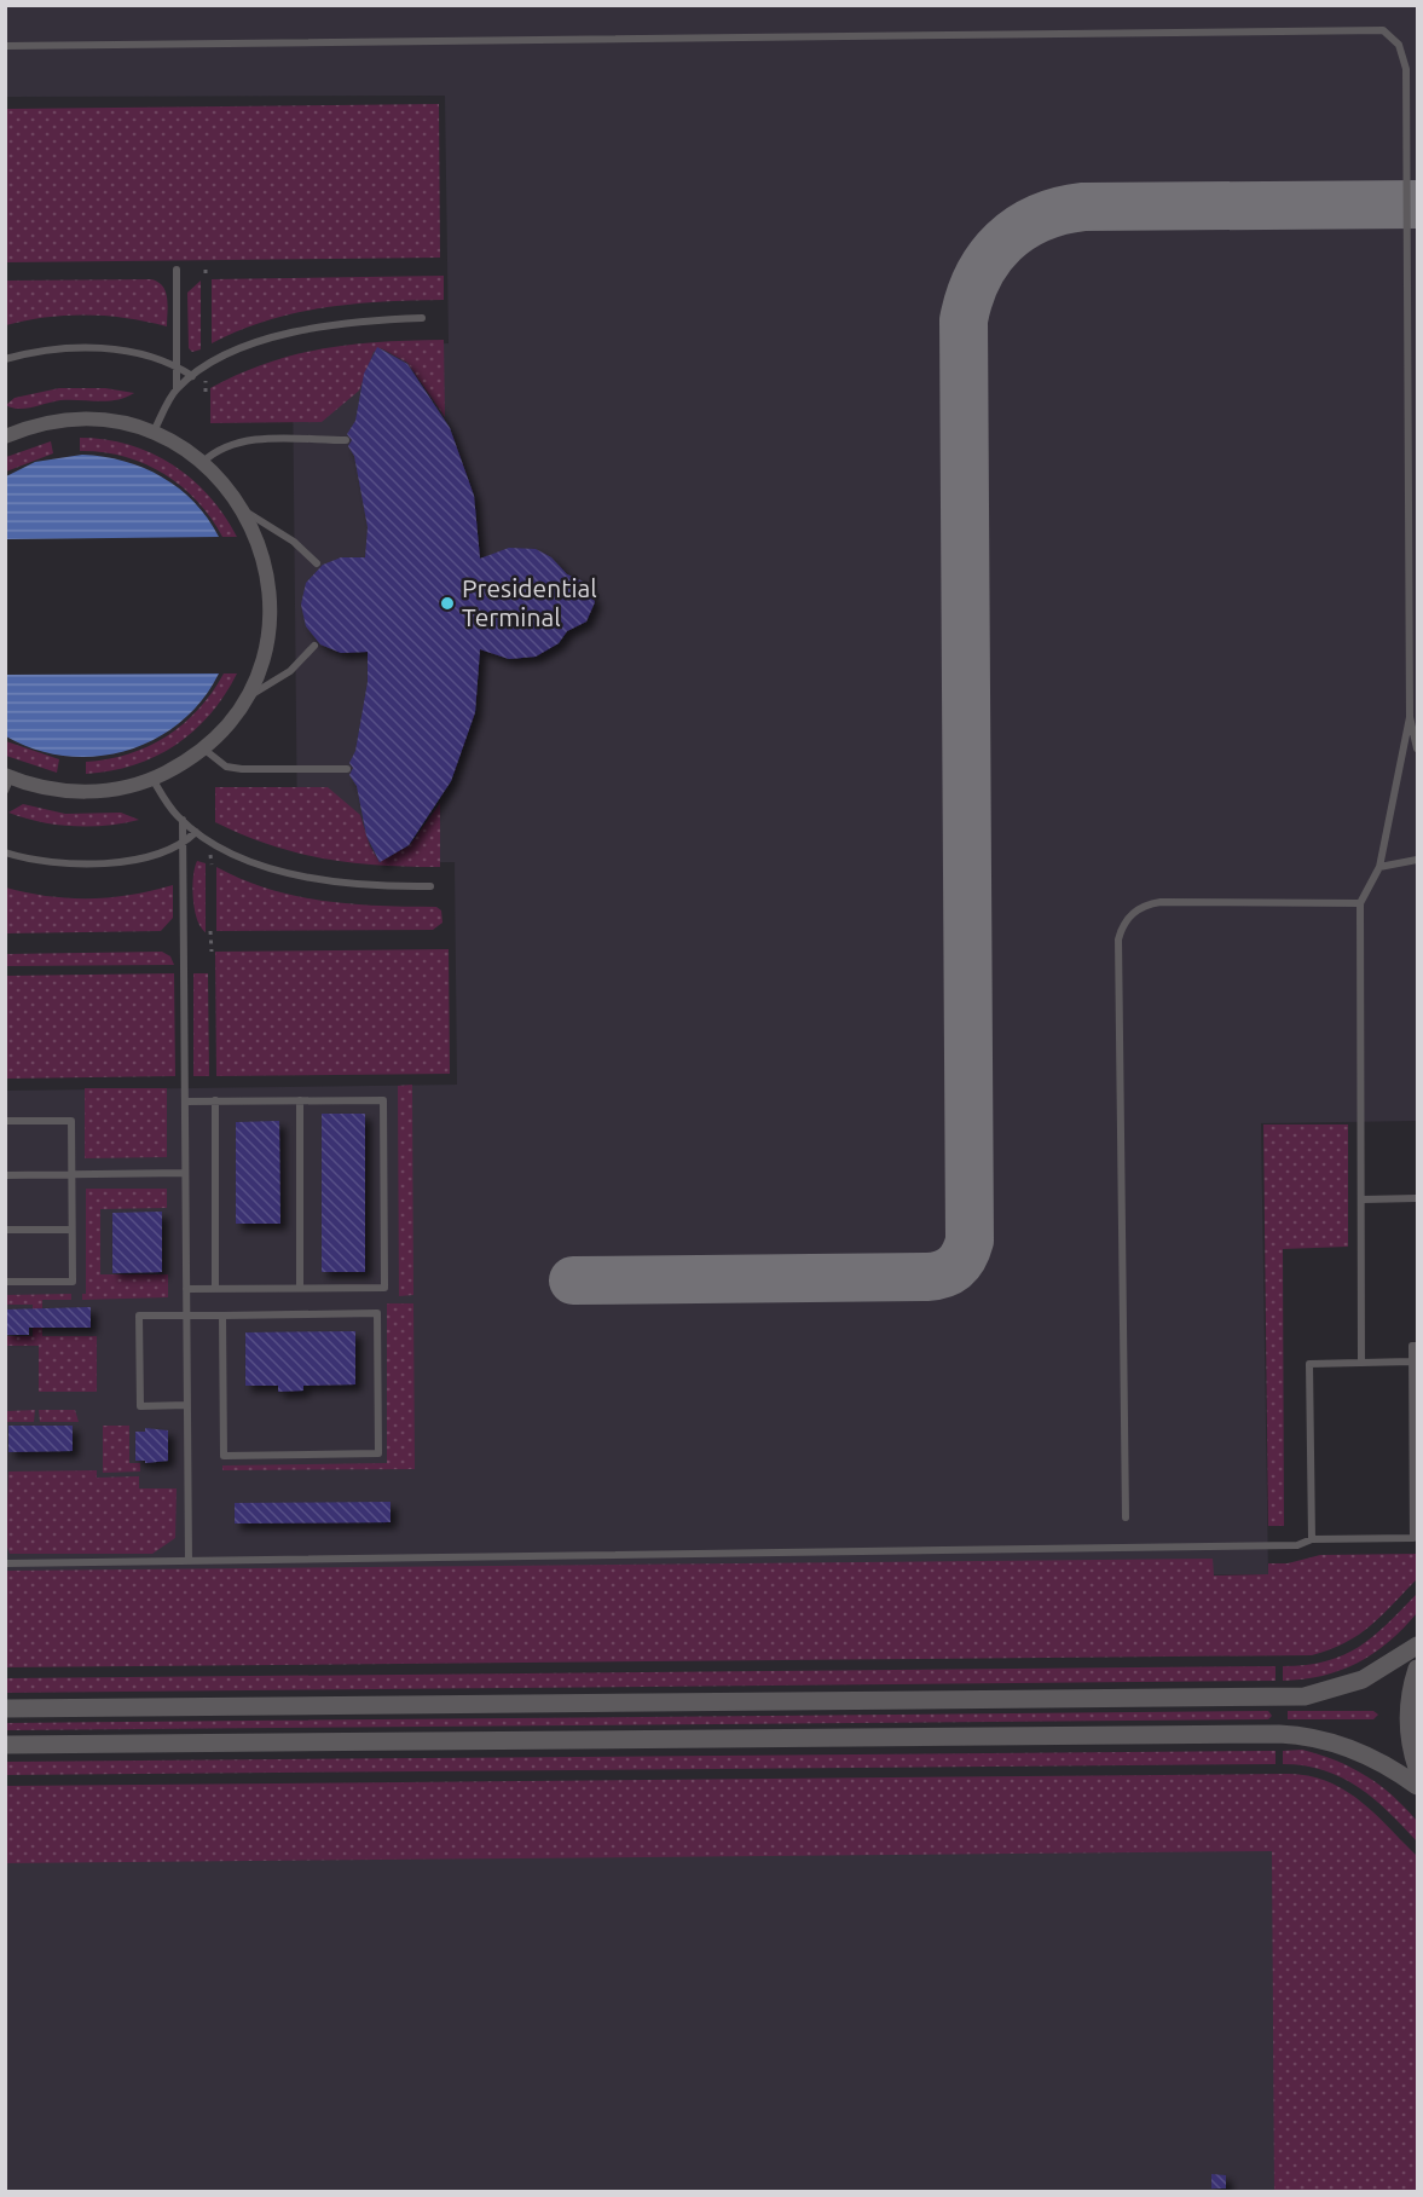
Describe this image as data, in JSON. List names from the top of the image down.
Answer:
{
  "places": ["Presidential Terminal"]
}
